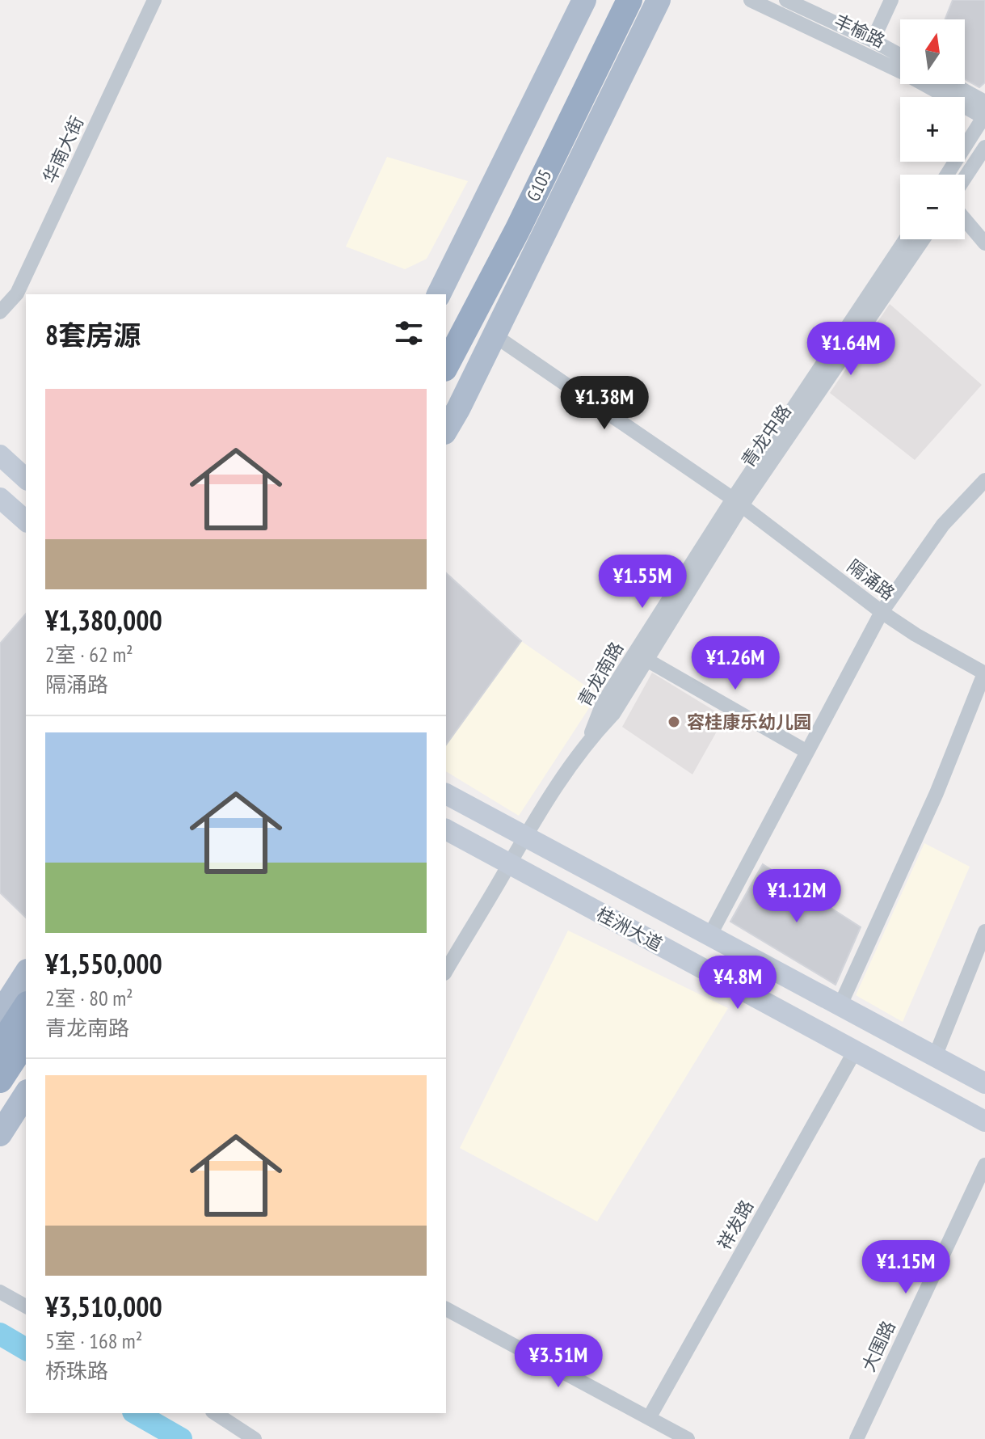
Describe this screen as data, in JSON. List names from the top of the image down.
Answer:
{
  "streets": {
    "highway": ["G105"],
    "main road": ["桂洲大道"],
    "street": [
      "丰榆路",
      "华南大街",
      "青龙中路",
      "隔涌路",
      "青龙南路",
      "祥发路",
      "大围路"
    ]
  },
  "crossings": [
    ["青龙中路", "隔涌路"],
    ["青龙中路", "青龙南路"],
    ["隔涌路", "青龙南路"],
    ["青龙南路", "桂洲大道"],
    ["桂洲大道", "祥发路"]
  ],
  "places": ["容桂康乐幼儿园"],
  "north": "top",
  "page": {
    "map_buttons": ["+", "−"],
    "heading": "8套房源",
    "price": [
      "¥1.64M",
      "¥1.38M",
      "¥1.55M",
      "¥1.26M",
      "¥1.12M",
      "¥4.8M",
      "¥1.15M",
      "¥3.51M"
    ],
    "list": [
      {
        "name": "¥1,380,000",
        "note": "2室 · 62 m² · 隔涌路"
      },
      {
        "name": "¥1,550,000",
        "note": "2室 · 80 m² · 青龙南路"
      },
      {
        "name": "¥3,510,000",
        "note": "5室 · 168 m² · 桥珠路"
      }
    ]
  }
}
